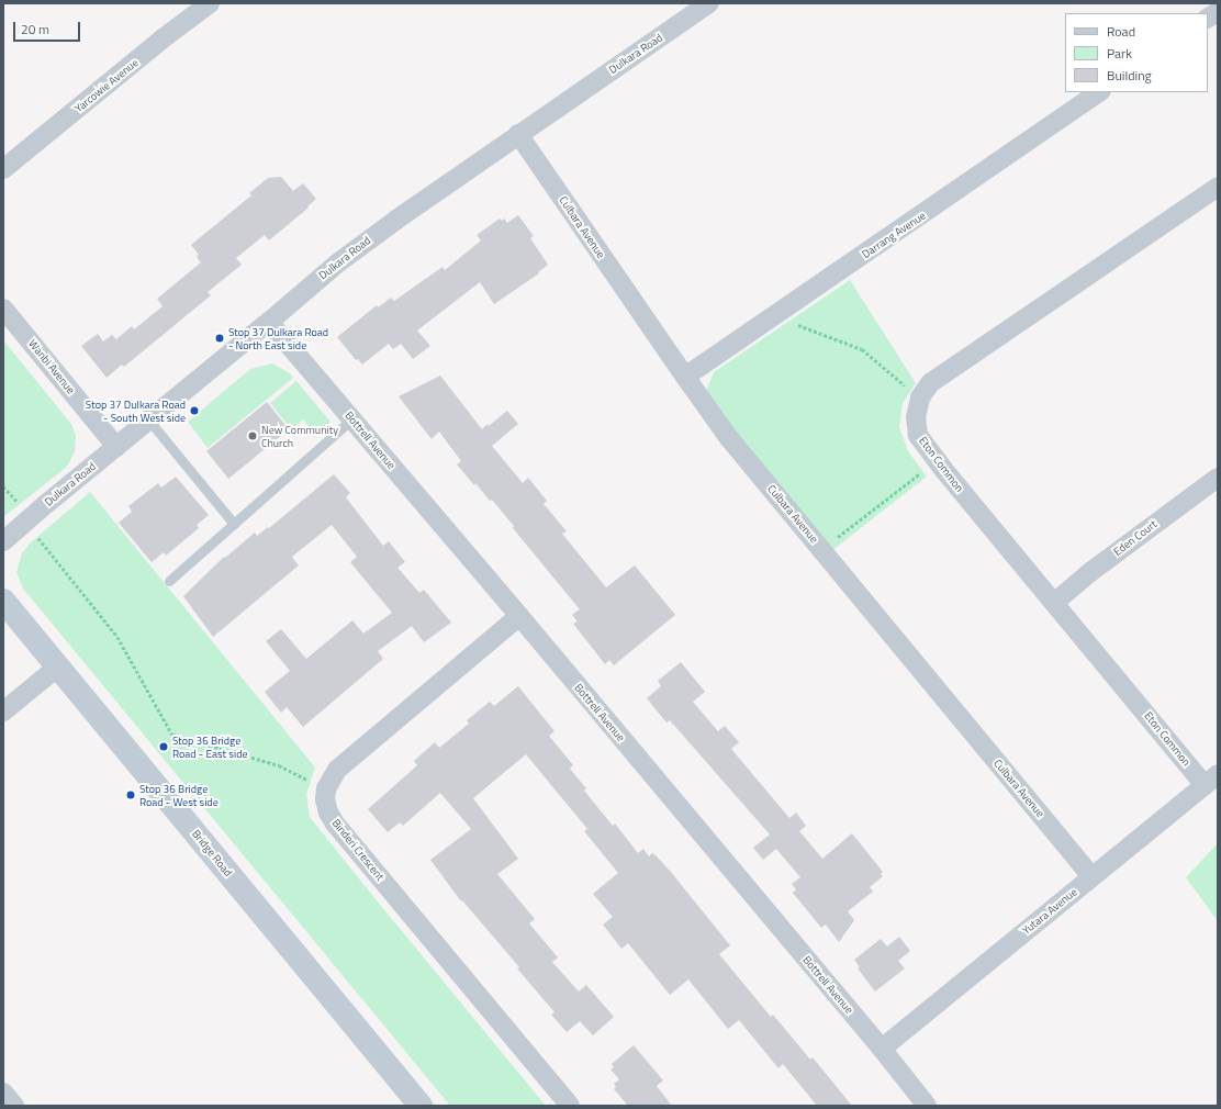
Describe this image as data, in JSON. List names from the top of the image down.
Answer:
{
  "streets": {
    "main road": ["Bridge Road"],
    "street": [
      "Dulkara Road",
      "Yarcowie Avenue",
      "Culbara Avenue",
      "Darrang Avenue",
      "Wanbi Avenue",
      "Bottrell Avenue",
      "Eton Common",
      "Eden Court",
      "Binderi Crescent",
      "Yutara Avenue"
    ]
  },
  "crossings": [
    ["Dulkara Road", "Culbara Avenue"],
    ["Dulkara Road", "Wanbi Avenue"],
    ["Dulkara Road", "Bottrell Avenue"],
    ["Culbara Avenue", "Darrang Avenue"],
    ["Culbara Avenue", "Yutara Avenue"],
    ["Bottrell Avenue", "Yutara Avenue"],
    ["Eton Common", "Eden Court"],
    ["Eton Common", "Yutara Avenue"]
  ],
  "places": [
    "Stop 37 Dulkara Road - North East side",
    "Stop 37 Dulkara Road - South West side",
    "New Community Church",
    "Stop 36 Bridge Road - East side",
    "Stop 36 Bridge Road - West side"
  ],
  "legend": ["Road", "Park", "Building"],
  "scale_bar": "20 m"
}
